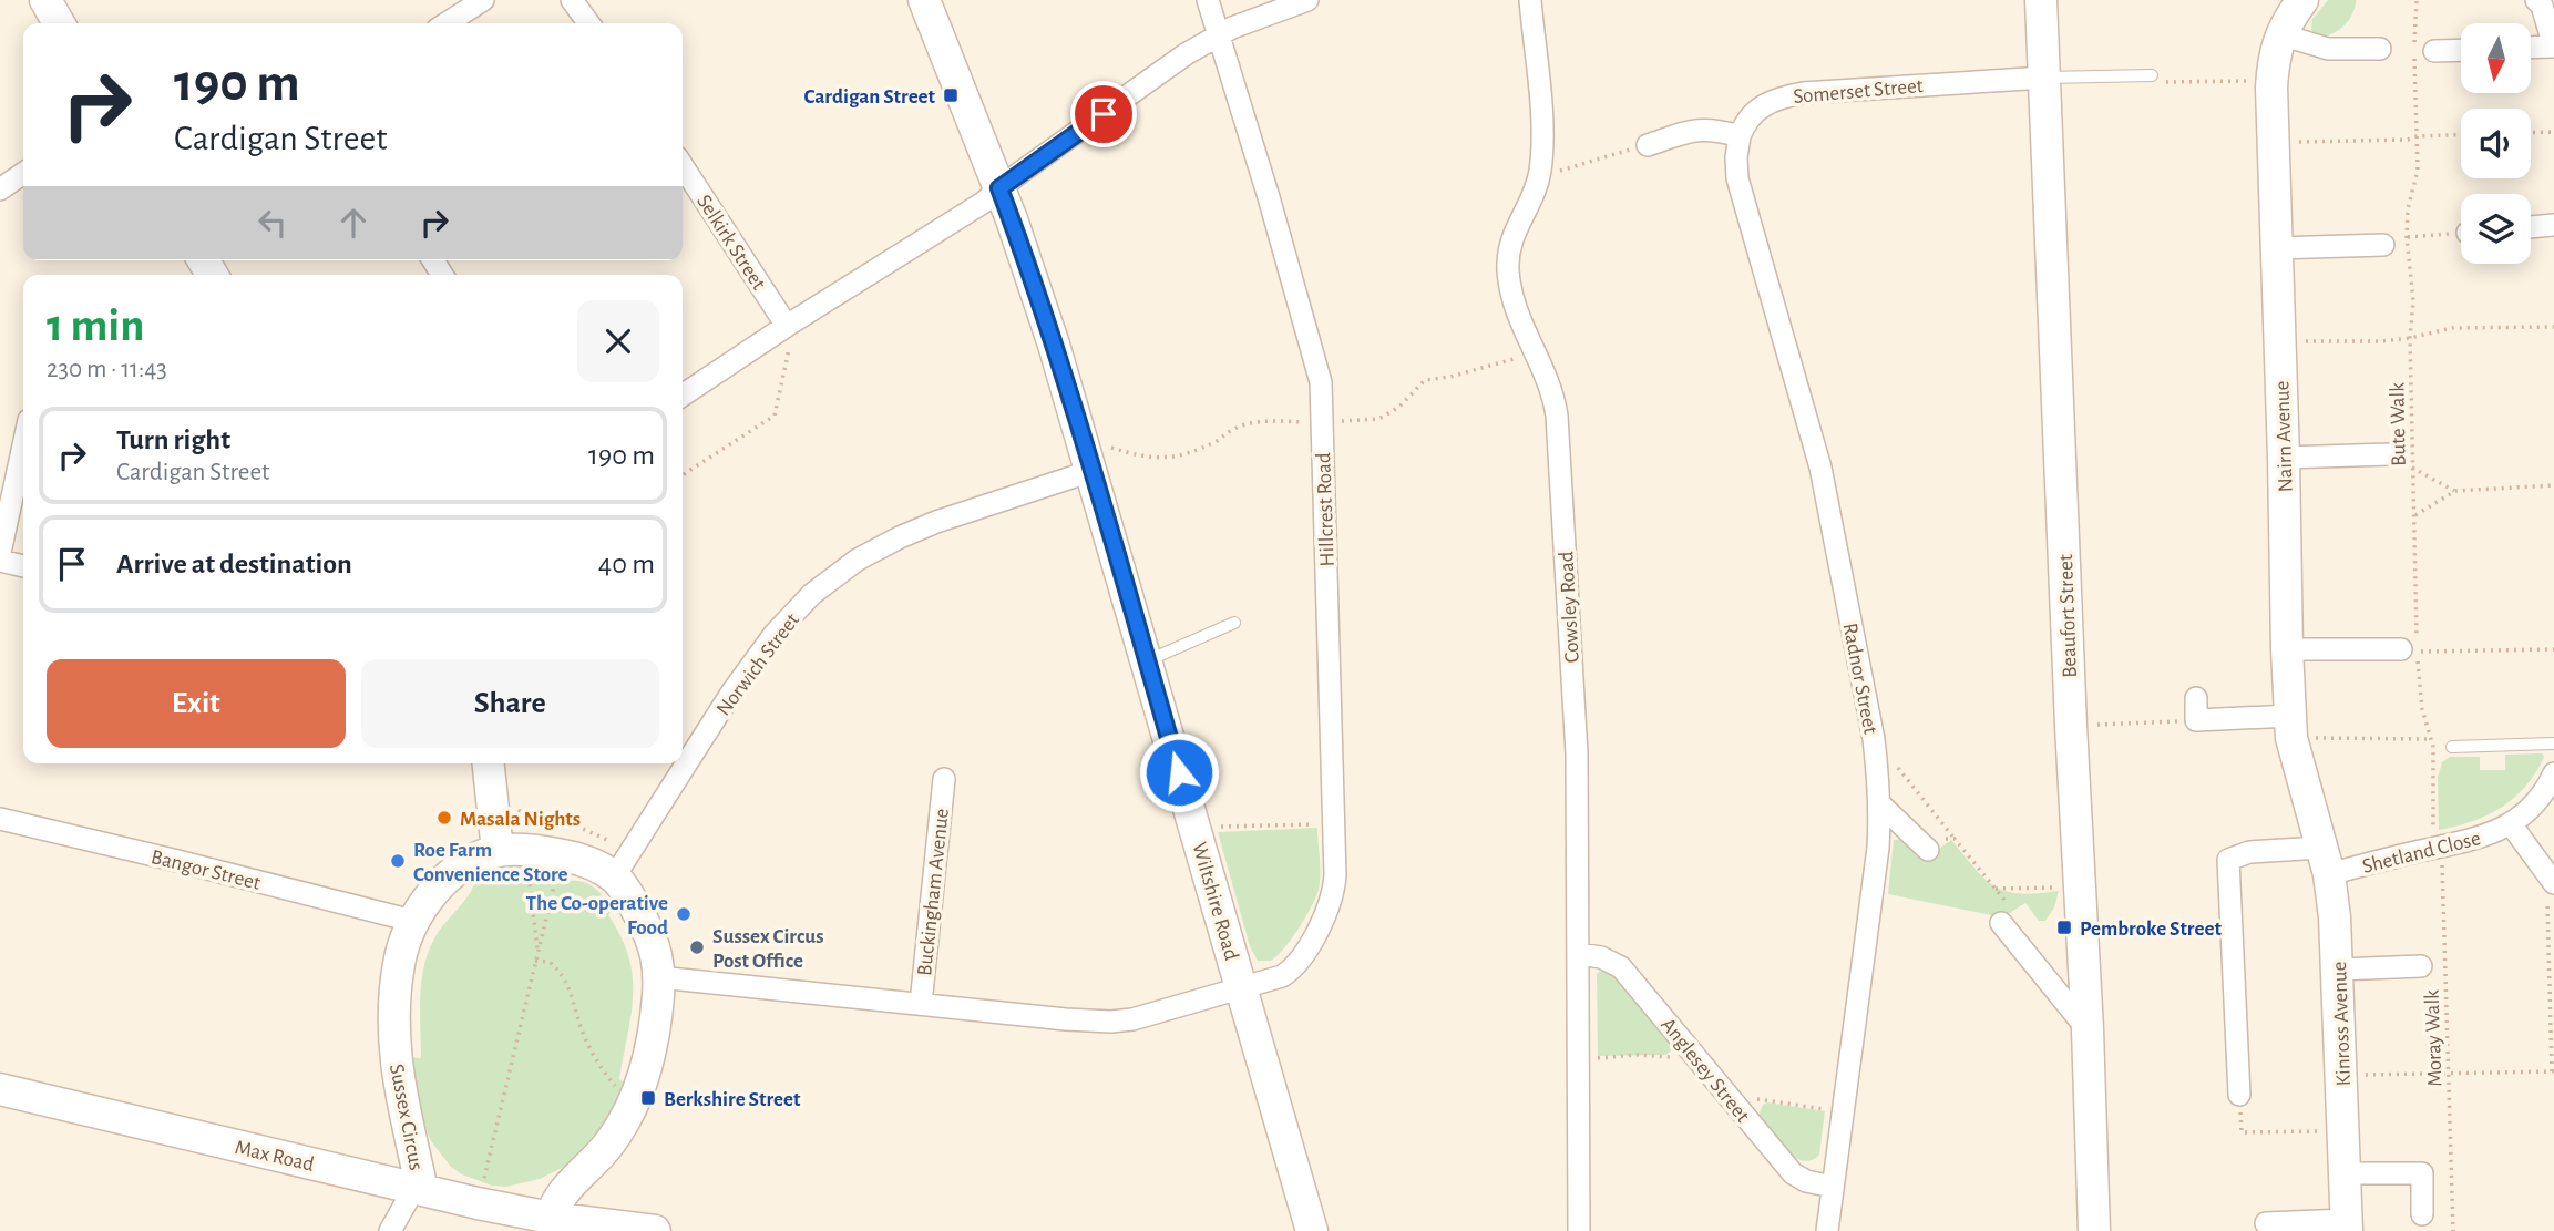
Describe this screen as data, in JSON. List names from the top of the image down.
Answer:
{
  "streets": {
    "street": [
      "Somerset Street",
      "Selkirk Street",
      "Nairn Avenue",
      "Hillcrest Road",
      "Cowsley Road",
      "Beaufort Street",
      "Norwich Street",
      "Radnor Street",
      "Shetland Close",
      "Bangor Street",
      "Buckingham Avenue",
      "Wiltshire Road",
      "Kinross Avenue",
      "Anglesey Street",
      "Sussex Circus",
      "Max Road"
    ],
    "path": ["Bute Walk", "Moray Walk"]
  },
  "crossings": [
    ["Somerset Street", "Beaufort Street"],
    ["Somerset Street", "Radnor Street"],
    ["Bute Walk", "Shetland Close"],
    ["Bute Walk", "Moray Walk"],
    ["Nairn Avenue", "Shetland Close"],
    ["Nairn Avenue", "Kinross Avenue"],
    ["Hillcrest Road", "Wiltshire Road"],
    ["Cowsley Road", "Anglesey Street"],
    ["Norwich Street", "Wiltshire Road"],
    ["Radnor Street", "Anglesey Street"],
    ["Shetland Close", "Kinross Avenue"],
    ["Shetland Close", "Moray Walk"],
    ["Bangor Street", "Sussex Circus"],
    ["Sussex Circus", "Max Road"]
  ],
  "places": {
    "transit": ["Cardigan Street", "Pembroke Street", "Berkshire Street"],
    "other": [
      "Masala Nights",
      "Roe Farm Convenience Store",
      "The Co-operative Food",
      "Sussex Circus Post Office"
    ]
  },
  "north": "bottom",
  "page": {
    "turn": ["190 m", "Cardigan Street"],
    "heading": ["1 min", "230 m · 11:43"],
    "list": [
      {
        "name": "Turn right",
        "note": "Cardigan Street",
        "value": "190 m"
      },
      {
        "name": "Arrive at destination",
        "value": "40 m"
      }
    ],
    "buttons": ["Exit", "Share"]
  }
}
